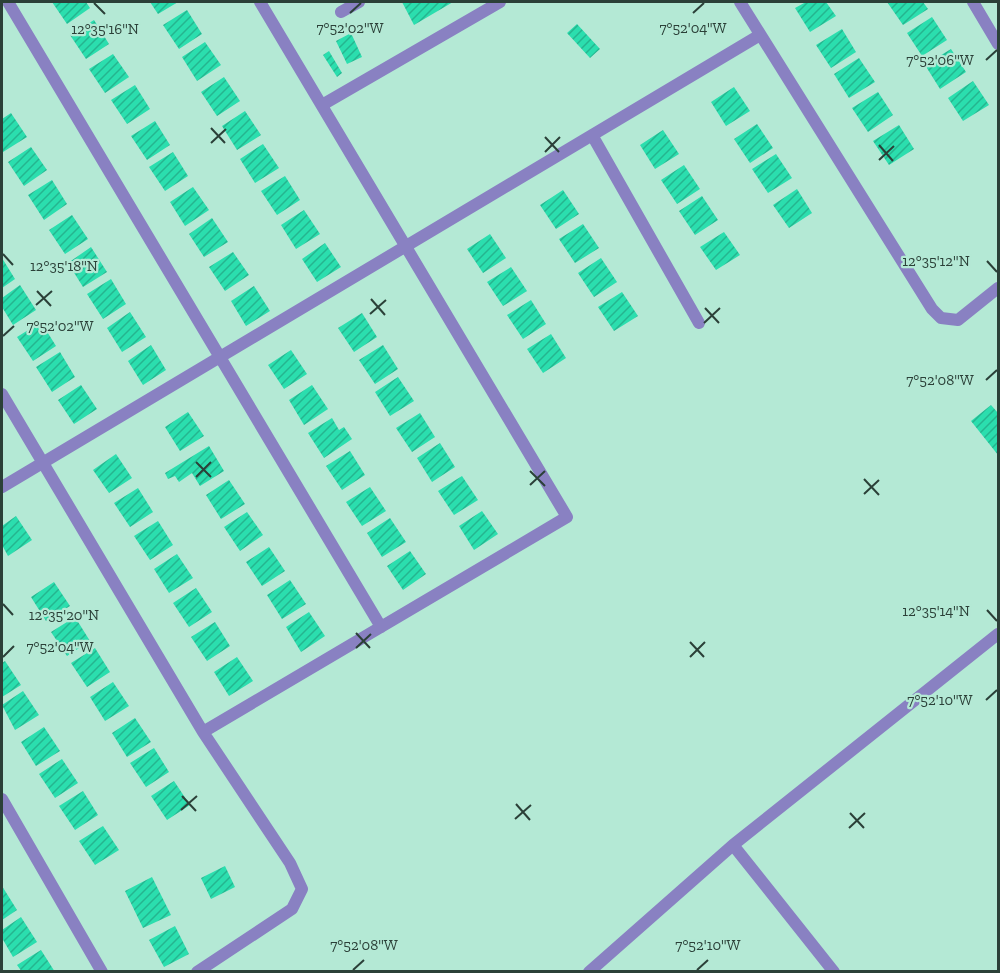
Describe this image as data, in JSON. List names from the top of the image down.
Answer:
{
  "coordinates": [
    "7°52'02\"W",
    "7°52'04\"W",
    "12°35'16\"N",
    "7°52'06\"W",
    "12°35'12\"N",
    "12°35'18\"N",
    "7°52'08\"W",
    "12°35'14\"N",
    "12°35'20\"N",
    "7°52'10\"W"
  ]
}
